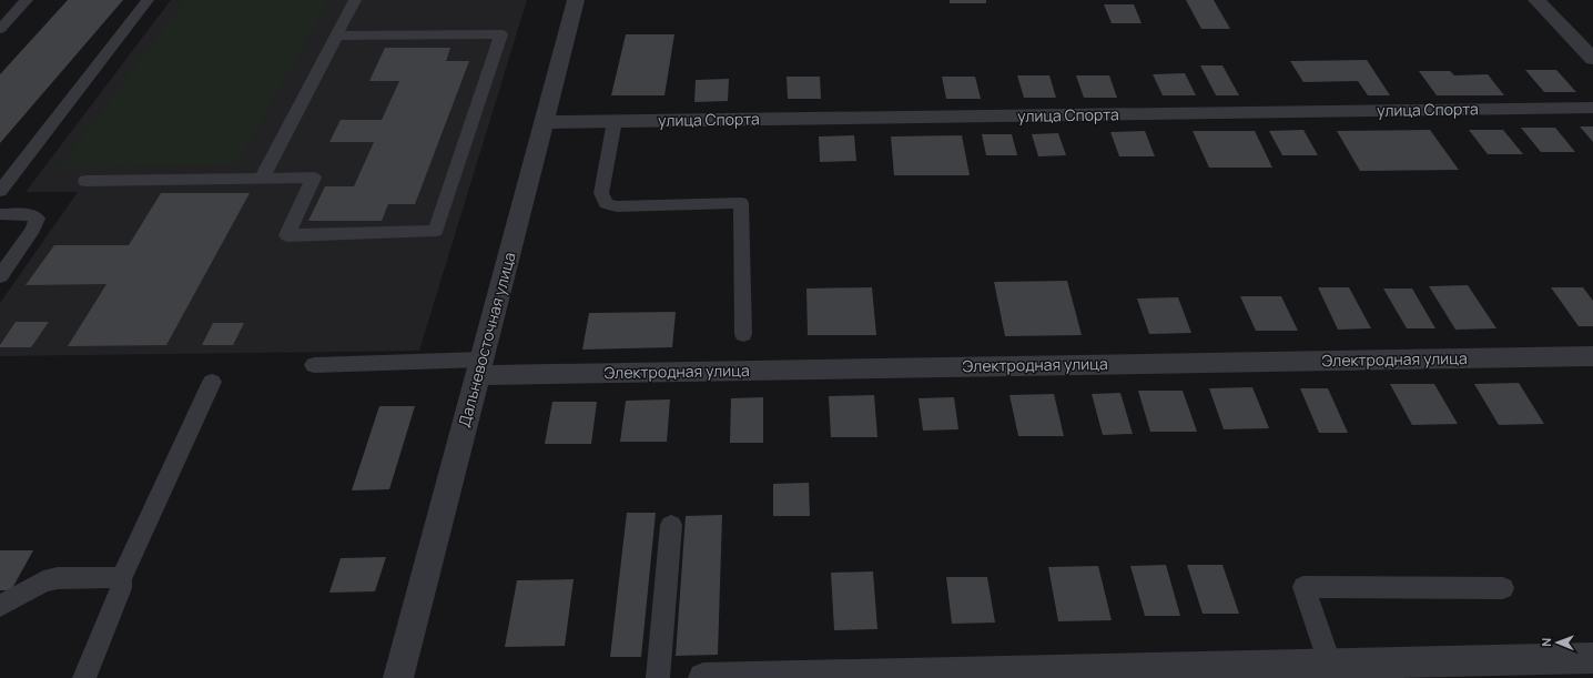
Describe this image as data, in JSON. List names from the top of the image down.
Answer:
{
  "streets": {
    "street": ["улица Спорта", "Дальневосточная улица", "Электродная улица"]
  },
  "crossings": [
    ["улица Спорта", "Дальневосточная улица"],
    ["Дальневосточная улица", "Электродная улица"]
  ],
  "north": "left"
}
